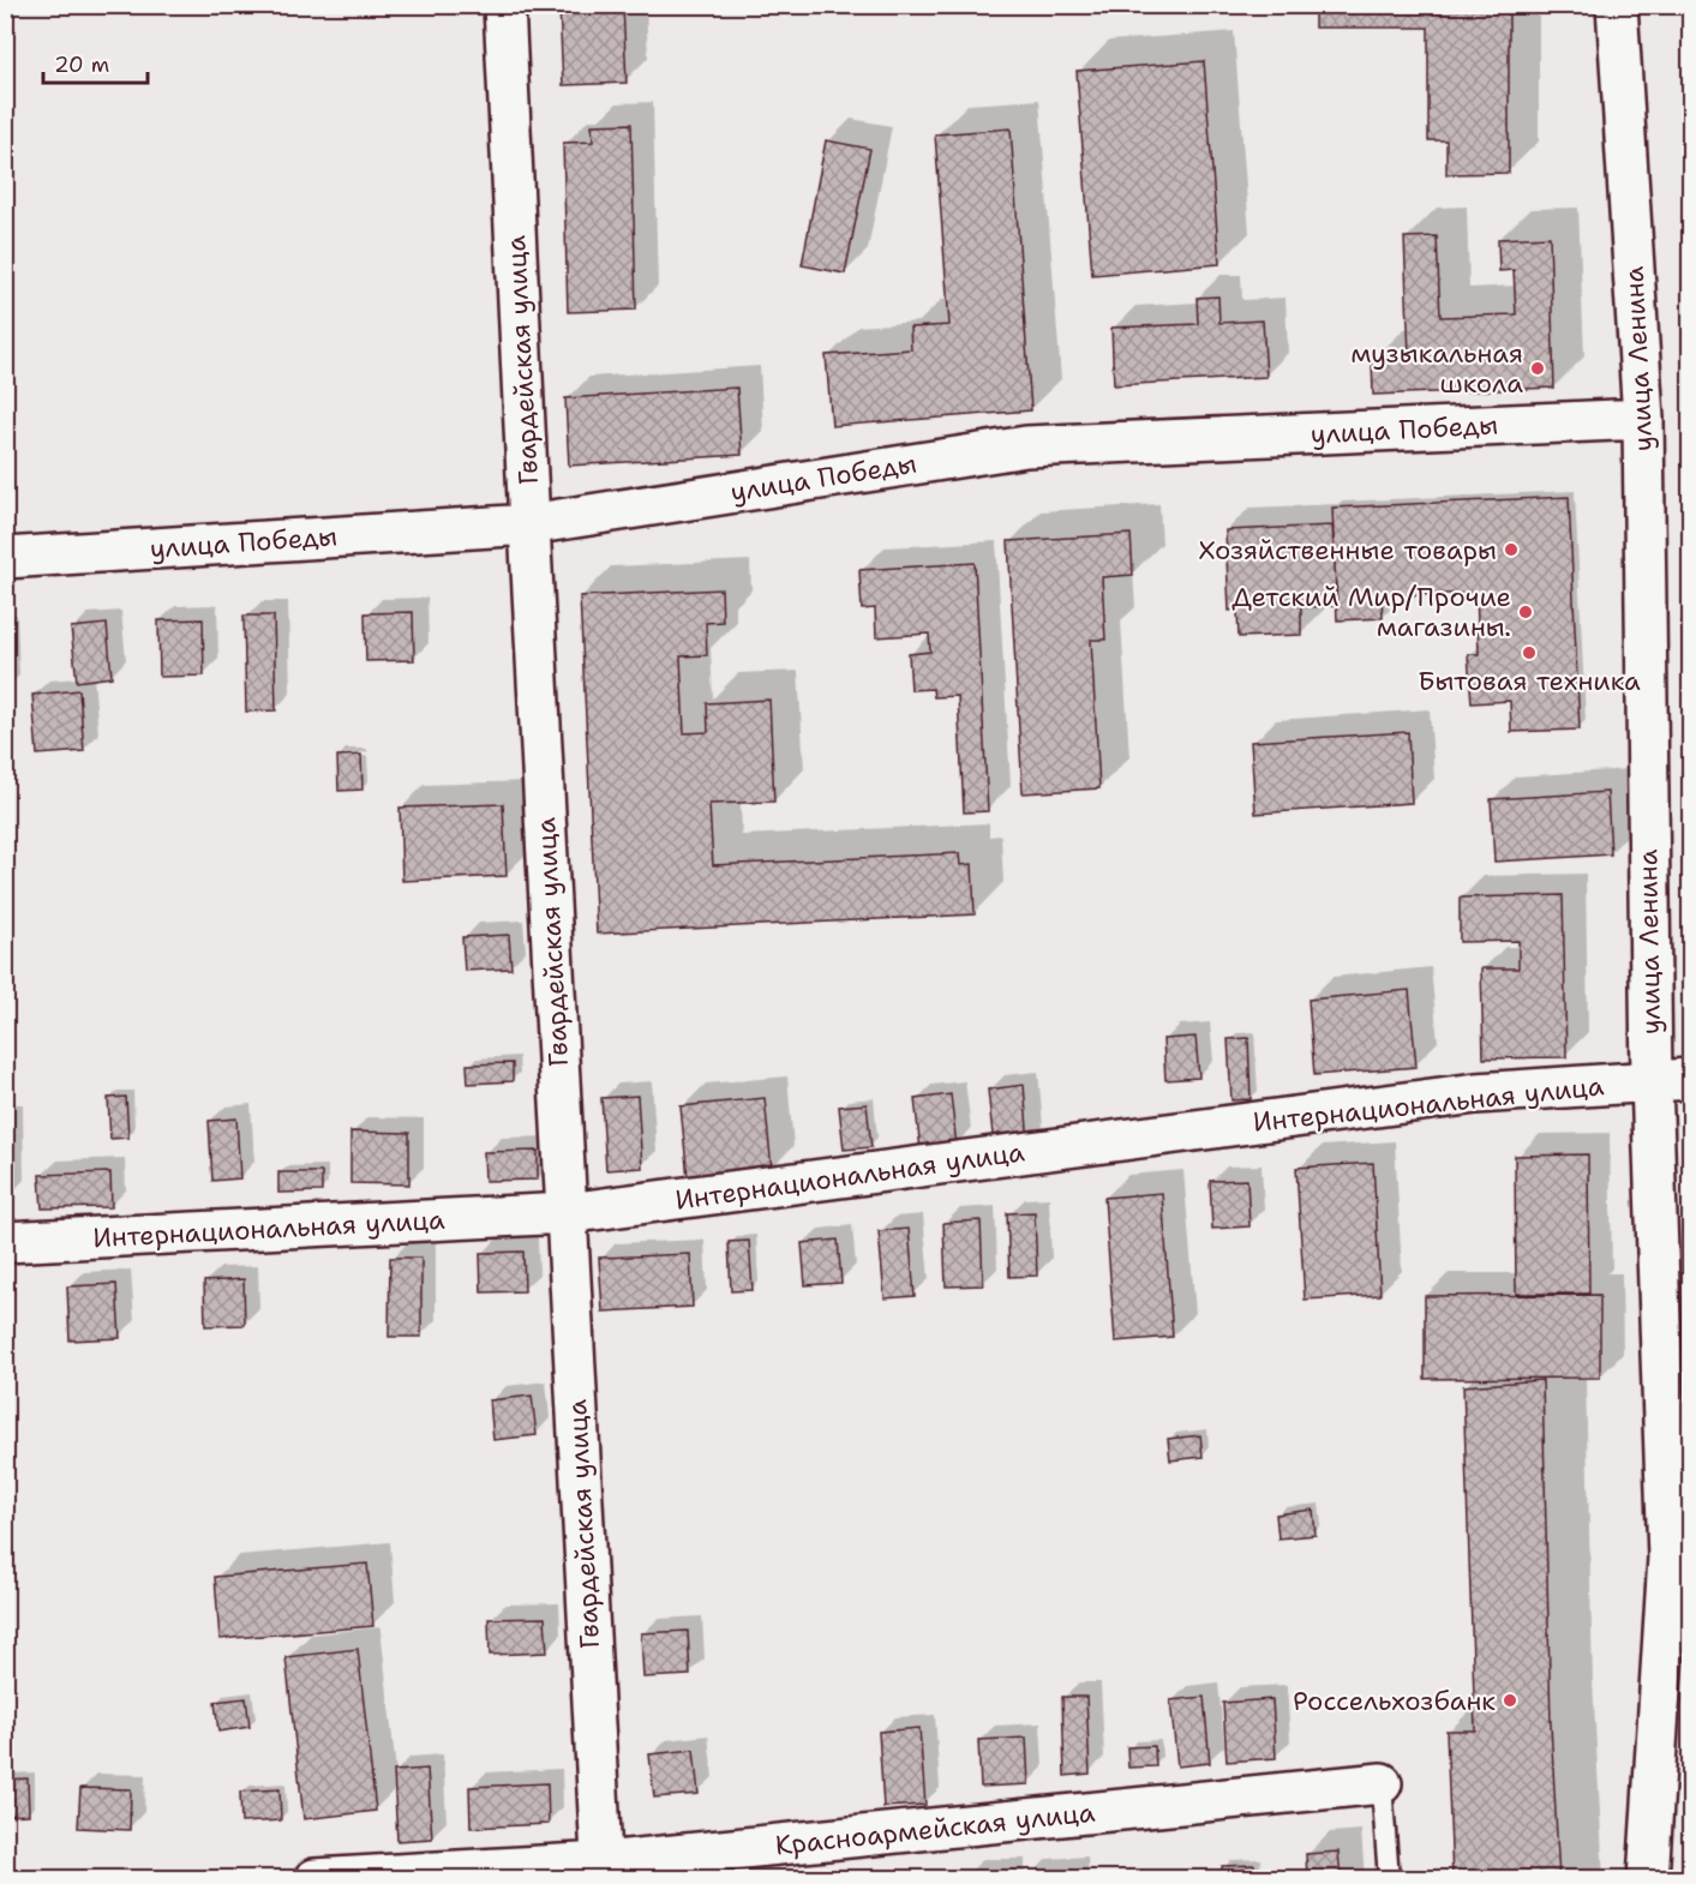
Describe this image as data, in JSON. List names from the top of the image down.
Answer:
{
  "streets": {
    "street": [
      "улица Ленина",
      "Гвардейская улица",
      "улица Победы",
      "Интернациональная улица",
      "Красноармейская улица"
    ]
  },
  "crossings": [
    ["улица Ленина", "улица Победы"],
    ["улица Ленина", "Интернациональная улица"],
    ["Гвардейская улица", "улица Победы"],
    ["Гвардейская улица", "Интернациональная улица"],
    ["Гвардейская улица", "Красноармейская улица"]
  ],
  "places": [
    "музыкальная школа",
    "Хозяйственные товары",
    "Детский Мир/Прочие магазины.",
    "Бытовая техника",
    "Россельхозбанк"
  ],
  "scale_bar": "20 m"
}
